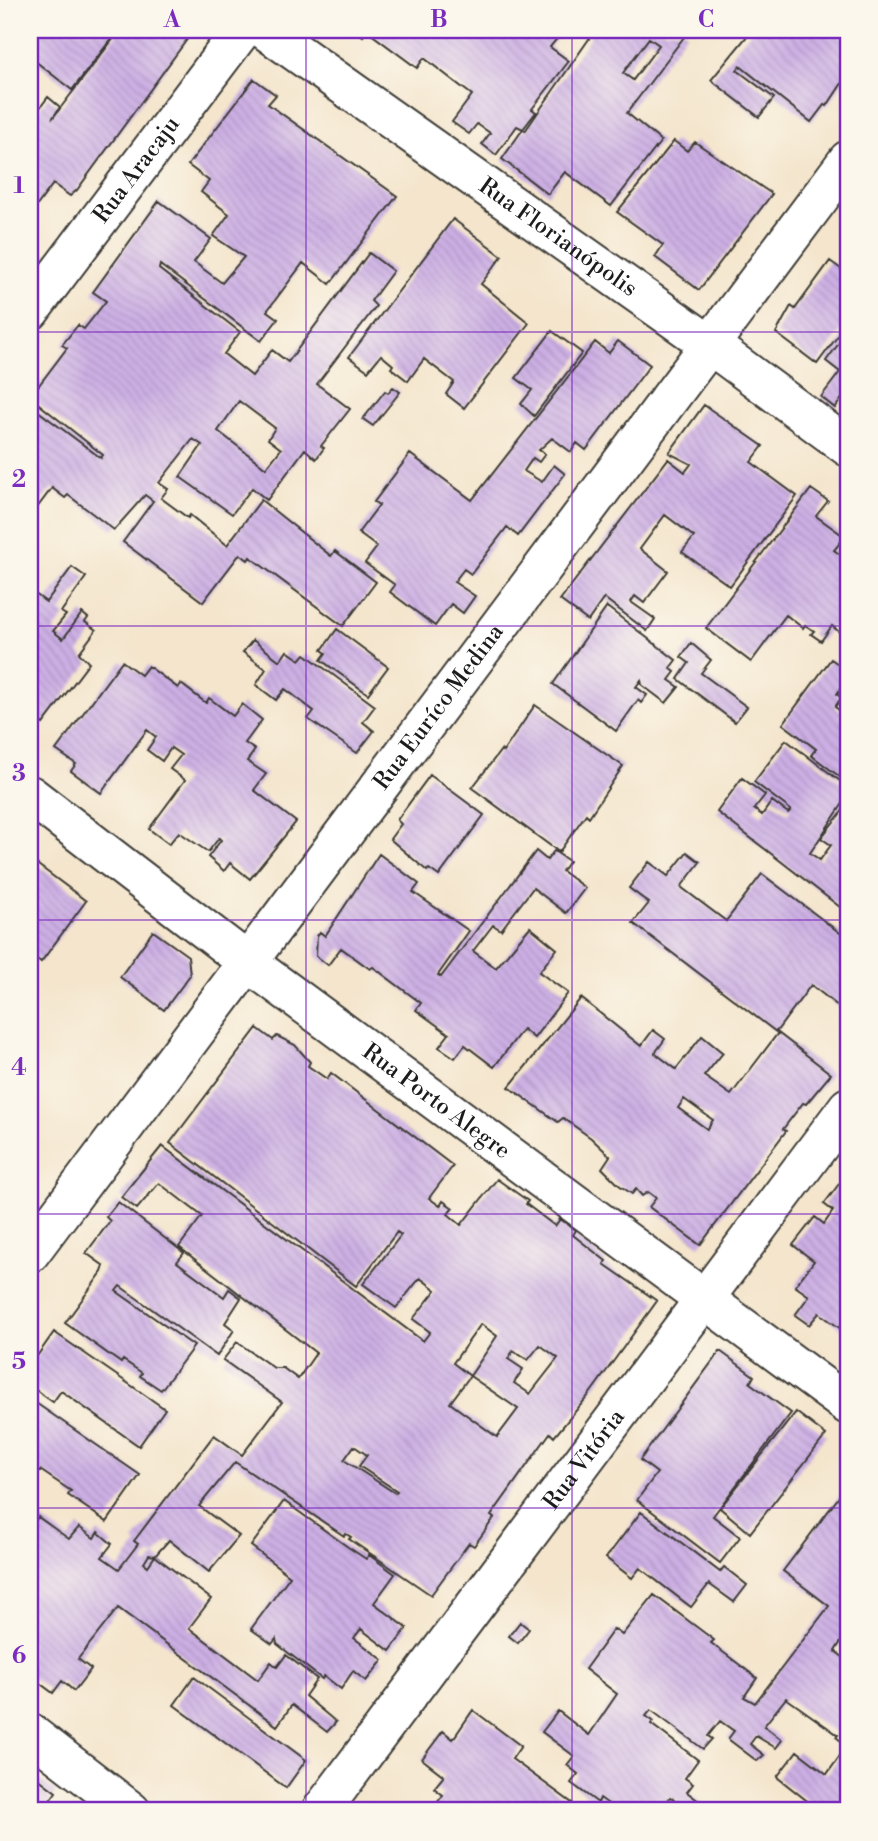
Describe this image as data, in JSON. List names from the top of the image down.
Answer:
{
  "streets": {
    "street": [
      "Rua Aracaju",
      "Rua Florianópolis",
      "Rua Euríco Medina",
      "Rua Porto Alegre",
      "Rua Vitória"
    ]
  },
  "crossings": [
    ["Rua Florianópolis", "Rua Euríco Medina"],
    ["Rua Euríco Medina", "Rua Porto Alegre"],
    ["Rua Porto Alegre", "Rua Vitória"]
  ],
  "grid": {
    "columns": ["A", "B", "C"],
    "rows": [
      "1",
      "2",
      "3",
      "4",
      "5",
      "6"
    ]
  }
}
